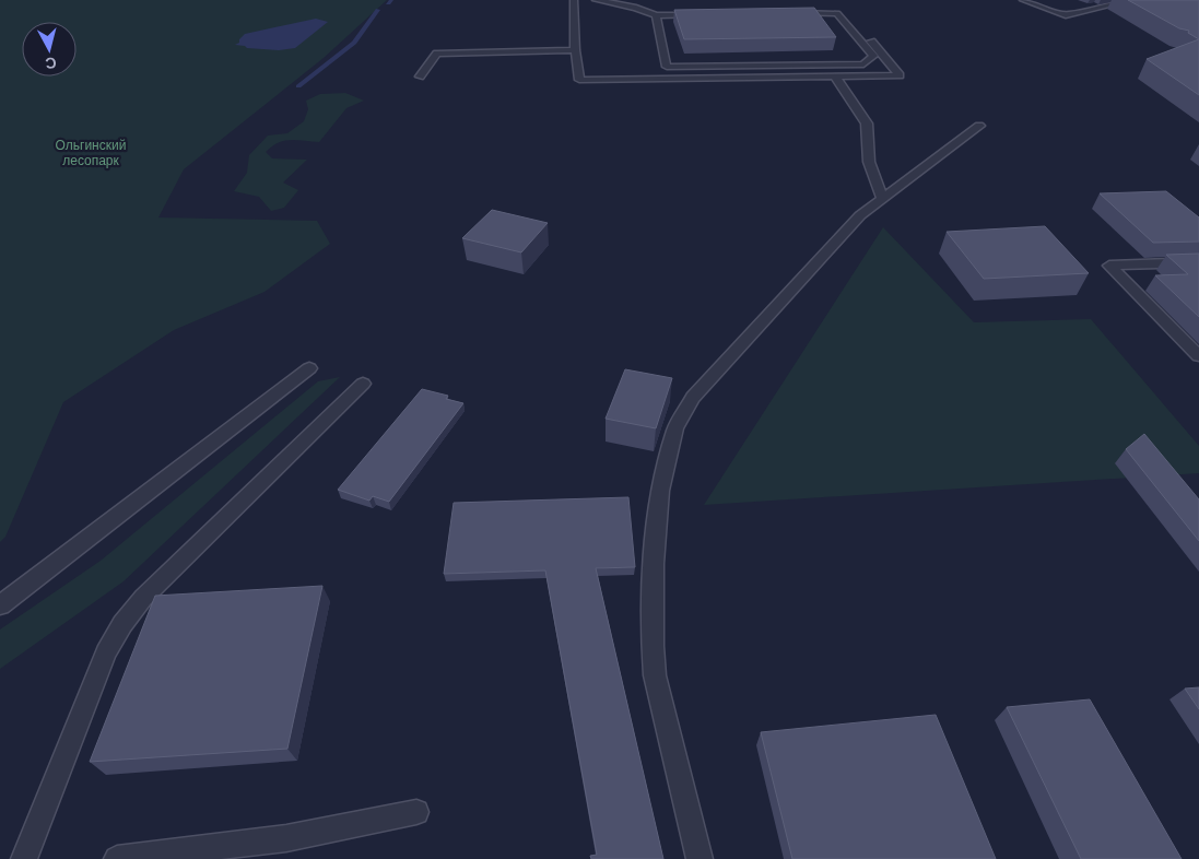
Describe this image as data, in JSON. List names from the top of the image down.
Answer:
{
  "parks": ["Ольгинский лесопарк"],
  "north": "bottom"
}
